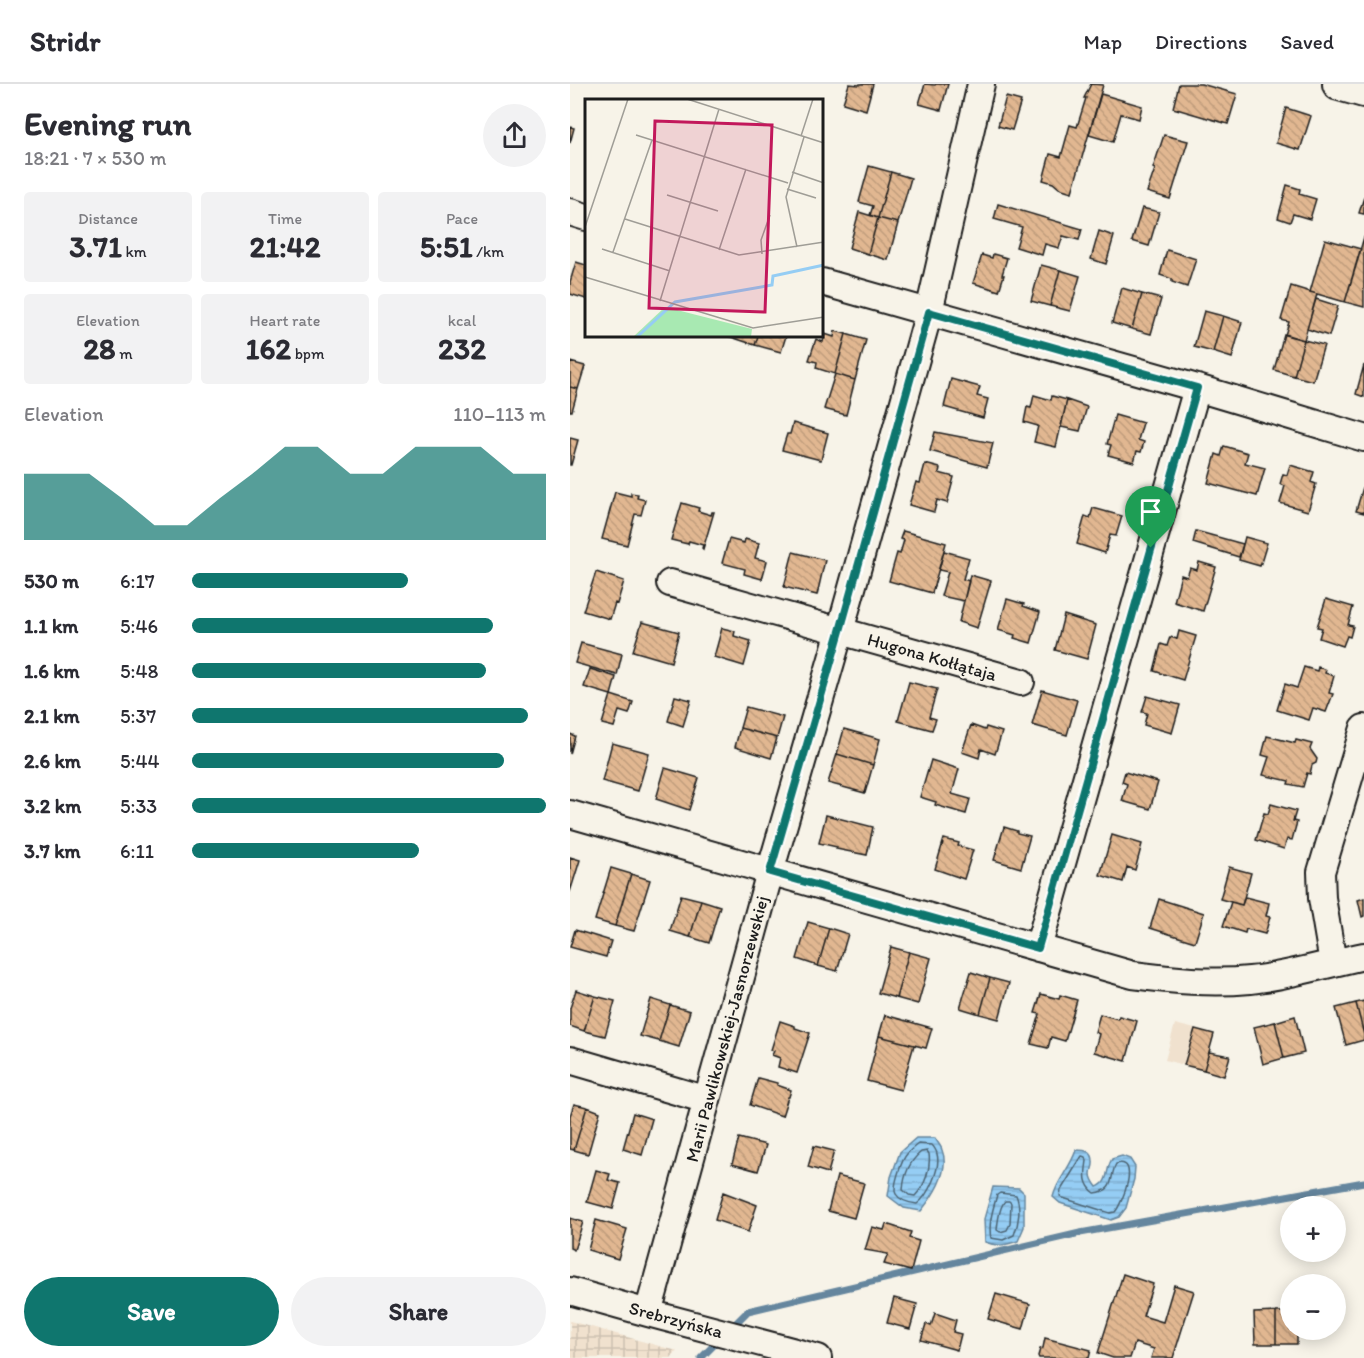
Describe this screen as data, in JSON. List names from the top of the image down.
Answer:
{
  "streets": {
    "street": ["Hugona Kołłątaja", "Marii Pawlikowskiej-Jasnorzewskiej", "Srebrzyńska"]
  },
  "crossings": [
    ["Hugona Kołłątaja", "Marii Pawlikowskiej-Jasnorzewskiej"],
    ["Marii Pawlikowskiej-Jasnorzewskiej", "Srebrzyńska"]
  ],
  "page": {
    "header": "Stridr",
    "nav": ["Map", "Directions", "Saved"],
    "heading": ["Evening run", "18:21 · 7 × 530 m"],
    "stats": [
      ["Distance", "3.71 km"],
      ["Time", "21:42"],
      ["Pace", "5:51 /km"],
      ["Elevation", "28 m"],
      ["Heart rate", "162 bpm"],
      ["kcal", "232"]
    ],
    "chart": ["Elevation", "110–113 m"],
    "list": [
      {
        "name": "530 m",
        "note": "6:17"
      },
      {
        "name": "1.1 km",
        "note": "5:46"
      },
      {
        "name": "1.6 km",
        "note": "5:48"
      },
      {
        "name": "2.1 km",
        "note": "5:37"
      },
      {
        "name": "2.6 km",
        "note": "5:44"
      },
      {
        "name": "3.2 km",
        "note": "5:33"
      },
      {
        "name": "3.7 km",
        "note": "6:11"
      }
    ],
    "map_buttons": ["+", "−"],
    "buttons": ["Save", "Share"]
  }
}
